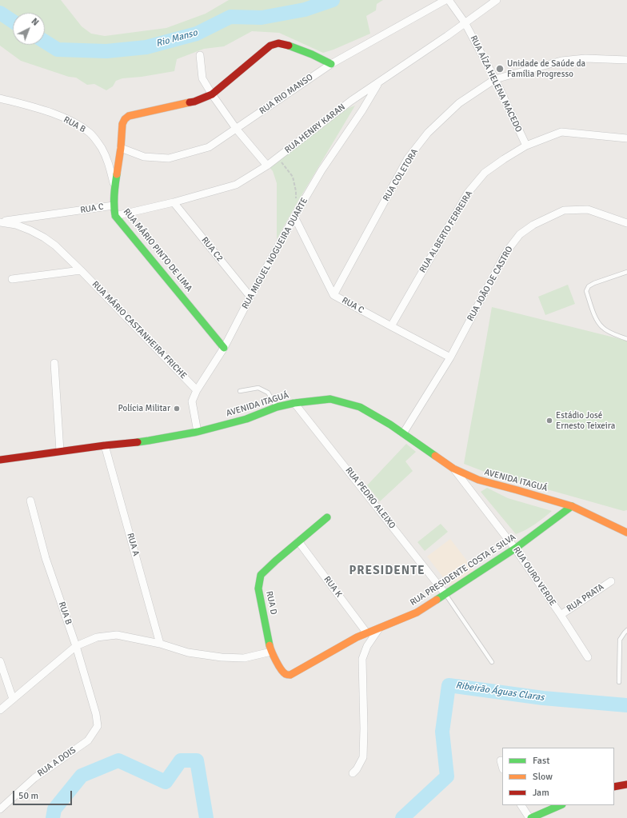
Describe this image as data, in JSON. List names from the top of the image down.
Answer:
{
  "streets": {
    "street": [
      "RUA AÍZA HELENA MACEDO",
      "RUA RIO MANSO",
      "RUA B",
      "RUA HENRY KARAN",
      "RUA COLETORA",
      "RUA C",
      "RUA ALBERTO FERREIRA",
      "RUA C2",
      "RUA MÁRIO PINTO DE LIMA",
      "RUA MIGUEL NOGUEIRA DUARTE",
      "RUA JOÃO DE CASTRO",
      "RUA MÁRIO CASTANHEIRA FRICHE",
      "AVENIDA ITAGUÁ",
      "RUA PEDRO ALEIXO",
      "RUA A",
      "RUA PRESIDENTE COSTA E SILVA",
      "RUA OURO VERDE",
      "RUA K",
      "RUA PRATA",
      "RUA D",
      "RUA A DOIS"
    ]
  },
  "crossings": [
    ["RUA AÍZA HELENA MACEDO", "RUA HENRY KARAN"],
    ["RUA AÍZA HELENA MACEDO", "RUA COLETORA"],
    ["RUA AÍZA HELENA MACEDO", "RUA ALBERTO FERREIRA"],
    ["RUA RIO MANSO", "RUA MÁRIO PINTO DE LIMA"],
    ["RUA B", "RUA MÁRIO PINTO DE LIMA"],
    ["RUA B", "RUA A DOIS"],
    ["RUA HENRY KARAN", "RUA C2"],
    ["RUA HENRY KARAN", "RUA MÁRIO PINTO DE LIMA"],
    ["RUA HENRY KARAN", "RUA MIGUEL NOGUEIRA DUARTE"],
    ["RUA COLETORA", "RUA C"],
    ["RUA C", "RUA ALBERTO FERREIRA"],
    ["RUA C", "RUA MÁRIO PINTO DE LIMA"],
    ["RUA C", "RUA MIGUEL NOGUEIRA DUARTE"],
    ["RUA C", "RUA JOÃO DE CASTRO"],
    ["RUA C", "RUA MÁRIO CASTANHEIRA FRICHE"],
    ["RUA C2", "RUA MIGUEL NOGUEIRA DUARTE"],
    ["RUA MÁRIO PINTO DE LIMA", "RUA MIGUEL NOGUEIRA DUARTE"],
    ["RUA MIGUEL NOGUEIRA DUARTE", "RUA MÁRIO CASTANHEIRA FRICHE"],
    ["RUA MIGUEL NOGUEIRA DUARTE", "AVENIDA ITAGUÁ"],
    ["RUA JOÃO DE CASTRO", "AVENIDA ITAGUÁ"],
    ["AVENIDA ITAGUÁ", "RUA PEDRO ALEIXO"],
    ["AVENIDA ITAGUÁ", "RUA A"],
    ["AVENIDA ITAGUÁ", "RUA PRESIDENTE COSTA E SILVA"],
    ["AVENIDA ITAGUÁ", "RUA OURO VERDE"],
    ["RUA PEDRO ALEIXO", "RUA PRESIDENTE COSTA E SILVA"],
    ["RUA PRESIDENTE COSTA E SILVA", "RUA OURO VERDE"],
    ["RUA PRESIDENTE COSTA E SILVA", "RUA K"],
    ["RUA PRESIDENTE COSTA E SILVA", "RUA D"],
    ["RUA OURO VERDE", "RUA PRATA"],
    ["RUA K", "RUA D"]
  ],
  "districts": ["PRESIDENTE"],
  "water": ["Rio Manso", "Ribeirão Águas Claras"],
  "places": ["Unidade de Saúde da Família Progresso", "Polícia Militar", "Estádio José Ernesto Teixeira"],
  "legend": ["Fast", "Slow", "Jam"],
  "scale_bar": "50 m",
  "north": "top right"
}
